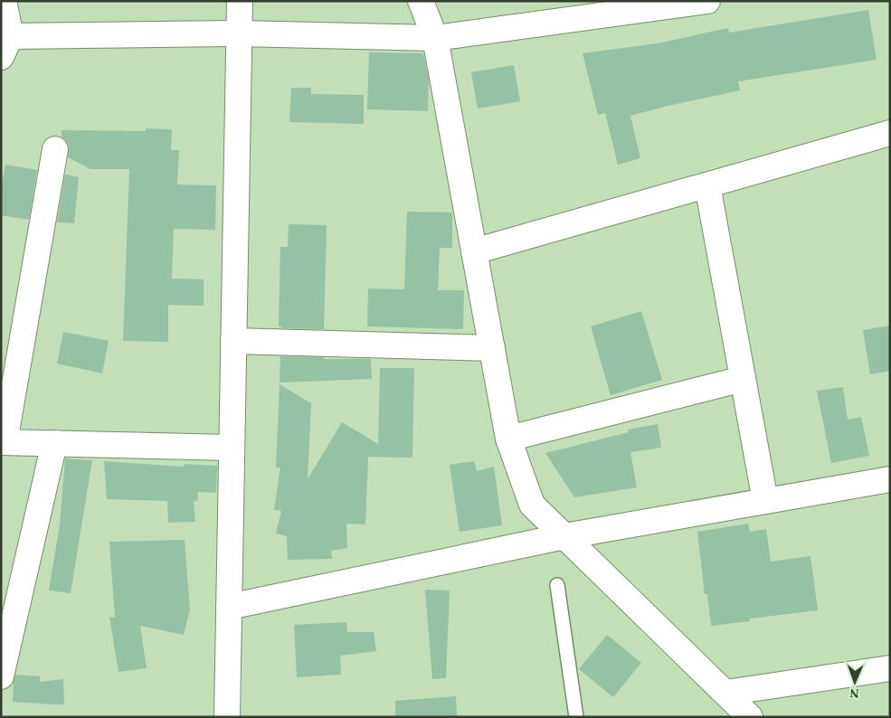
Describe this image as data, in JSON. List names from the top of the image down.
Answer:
{
  "north": "bottom"
}
